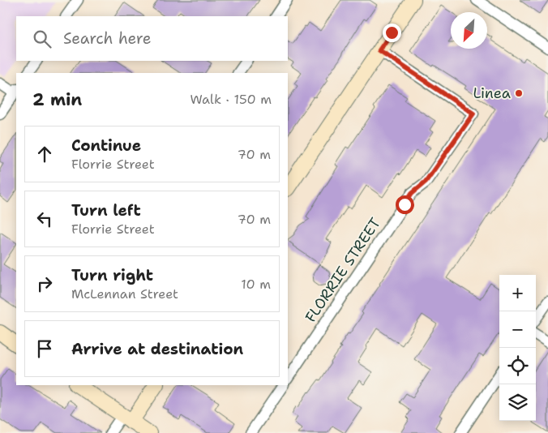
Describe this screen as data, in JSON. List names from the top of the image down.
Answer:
{
  "streets": {
    "street": ["FLORRIE STREET"]
  },
  "places": ["Linea"],
  "north": "bottom left",
  "page": {
    "search": "Search here",
    "heading": ["2 min", "Walk · 150 m"],
    "list": [
      ["Continue", "Florrie Street", "70 m"],
      ["Turn left", "Florrie Street", "70 m"],
      ["Turn right", "McLennan Street", "10 m"],
      "Arrive at destination"
    ],
    "map_buttons": ["+", "−"]
  }
}
